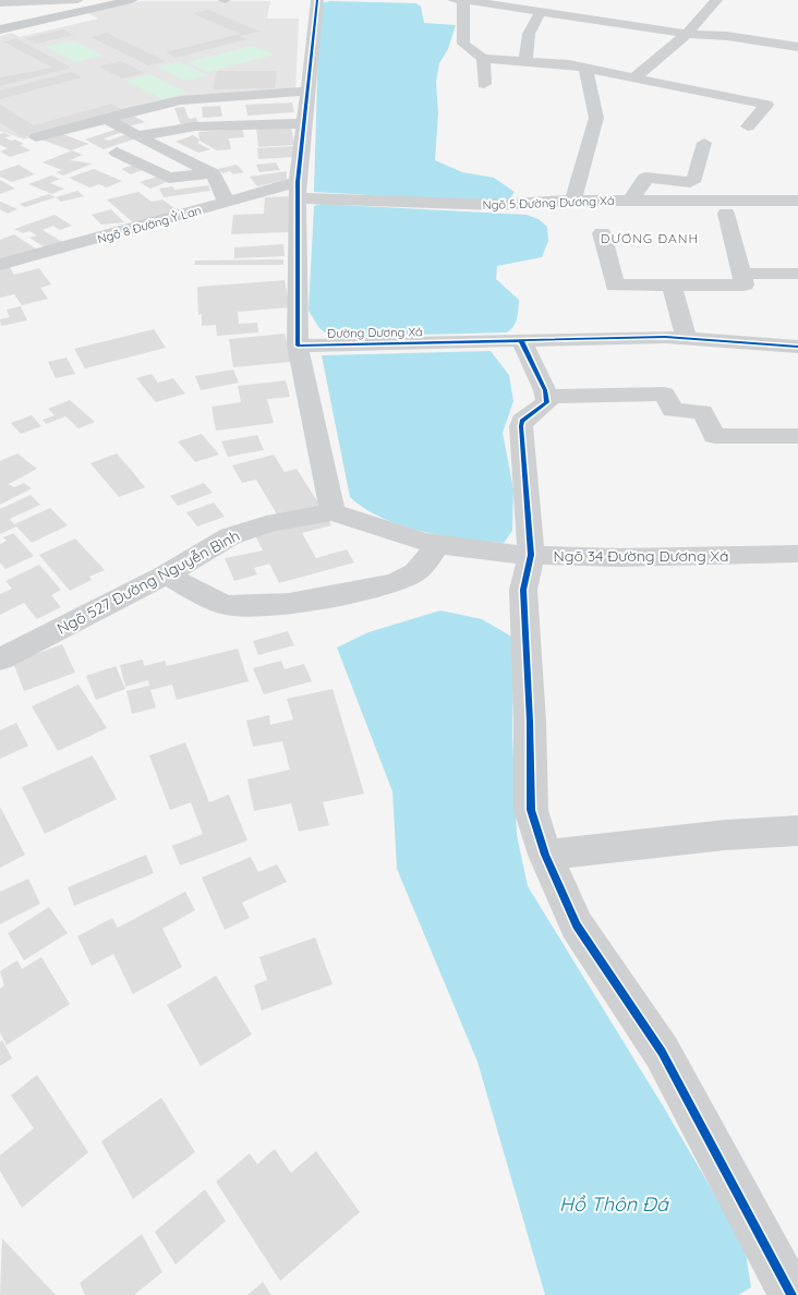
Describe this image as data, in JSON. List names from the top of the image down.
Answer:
{
  "streets": {
    "street": [
      "Ngõ 5 Đường Dương Xá",
      "Ngõ 8 Đường Ỷ Lan",
      "Đường Dương Xá",
      "Ngõ 34 Đường Dương Xá",
      "Ngõ 527 Đường Nguyễn Bình"
    ]
  },
  "crossings": [
    ["Ngõ 5 Đường Dương Xá", "Ngõ 8 Đường Ỷ Lan"],
    ["Ngõ 34 Đường Dương Xá", "Ngõ 527 Đường Nguyễn Bình"]
  ],
  "districts": ["DƯƠNG ĐANH"],
  "water": ["Hồ Thôn Đá"]
}
